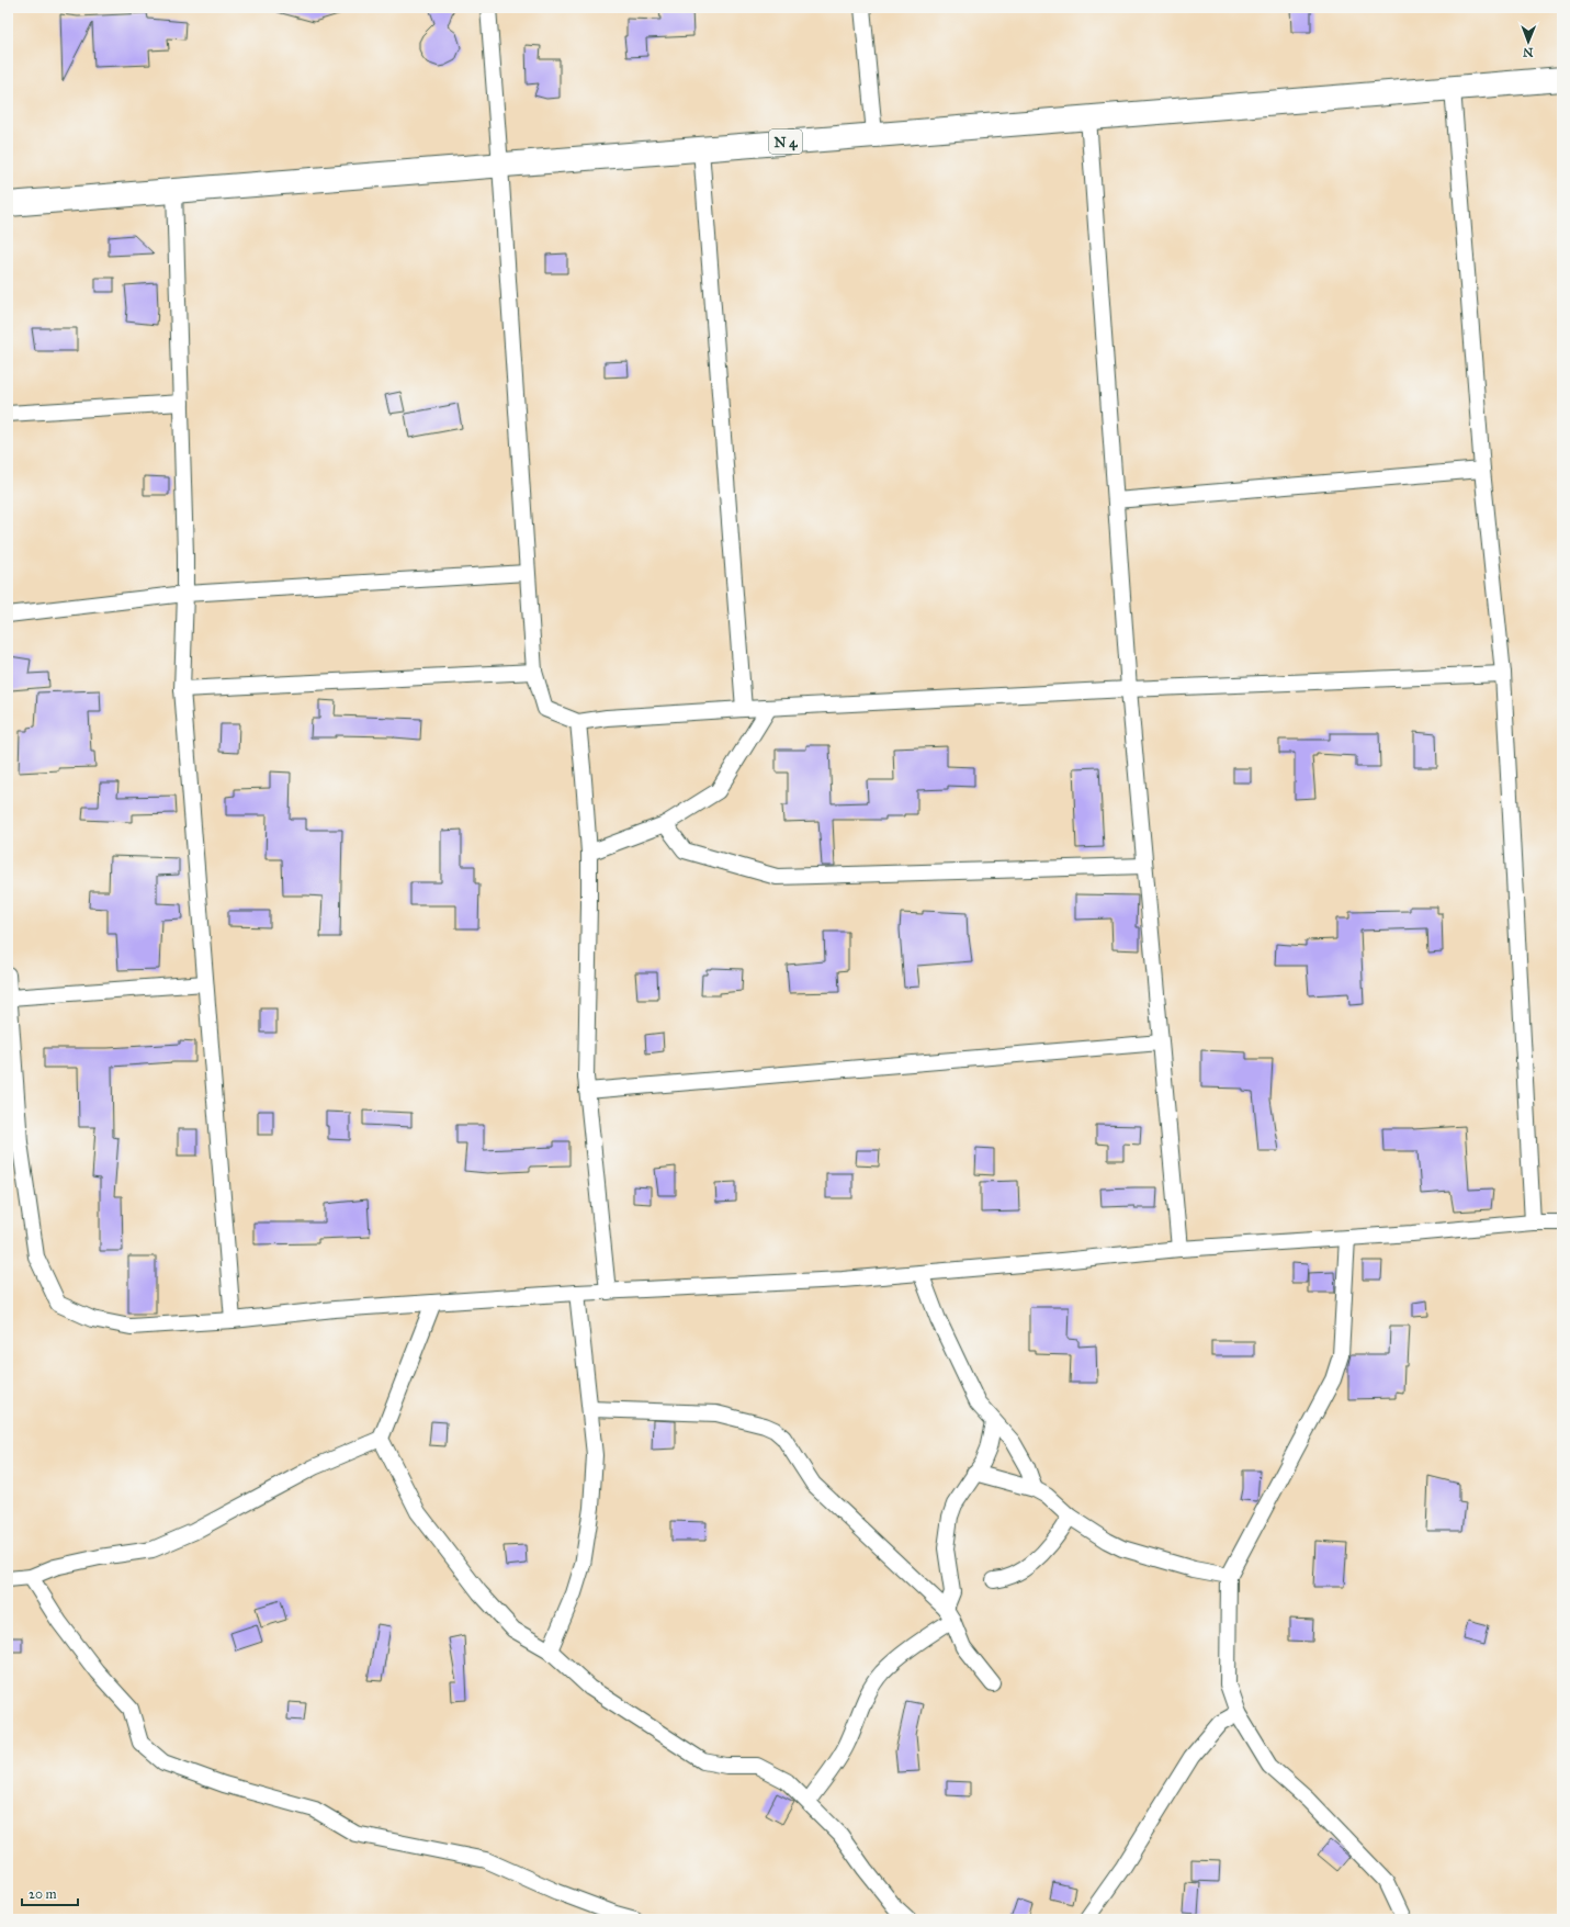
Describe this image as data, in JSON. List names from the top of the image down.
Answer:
{
  "streets": {
    "highway": ["N 4"]
  },
  "scale_bar": "20 m",
  "north": "bottom"
}
